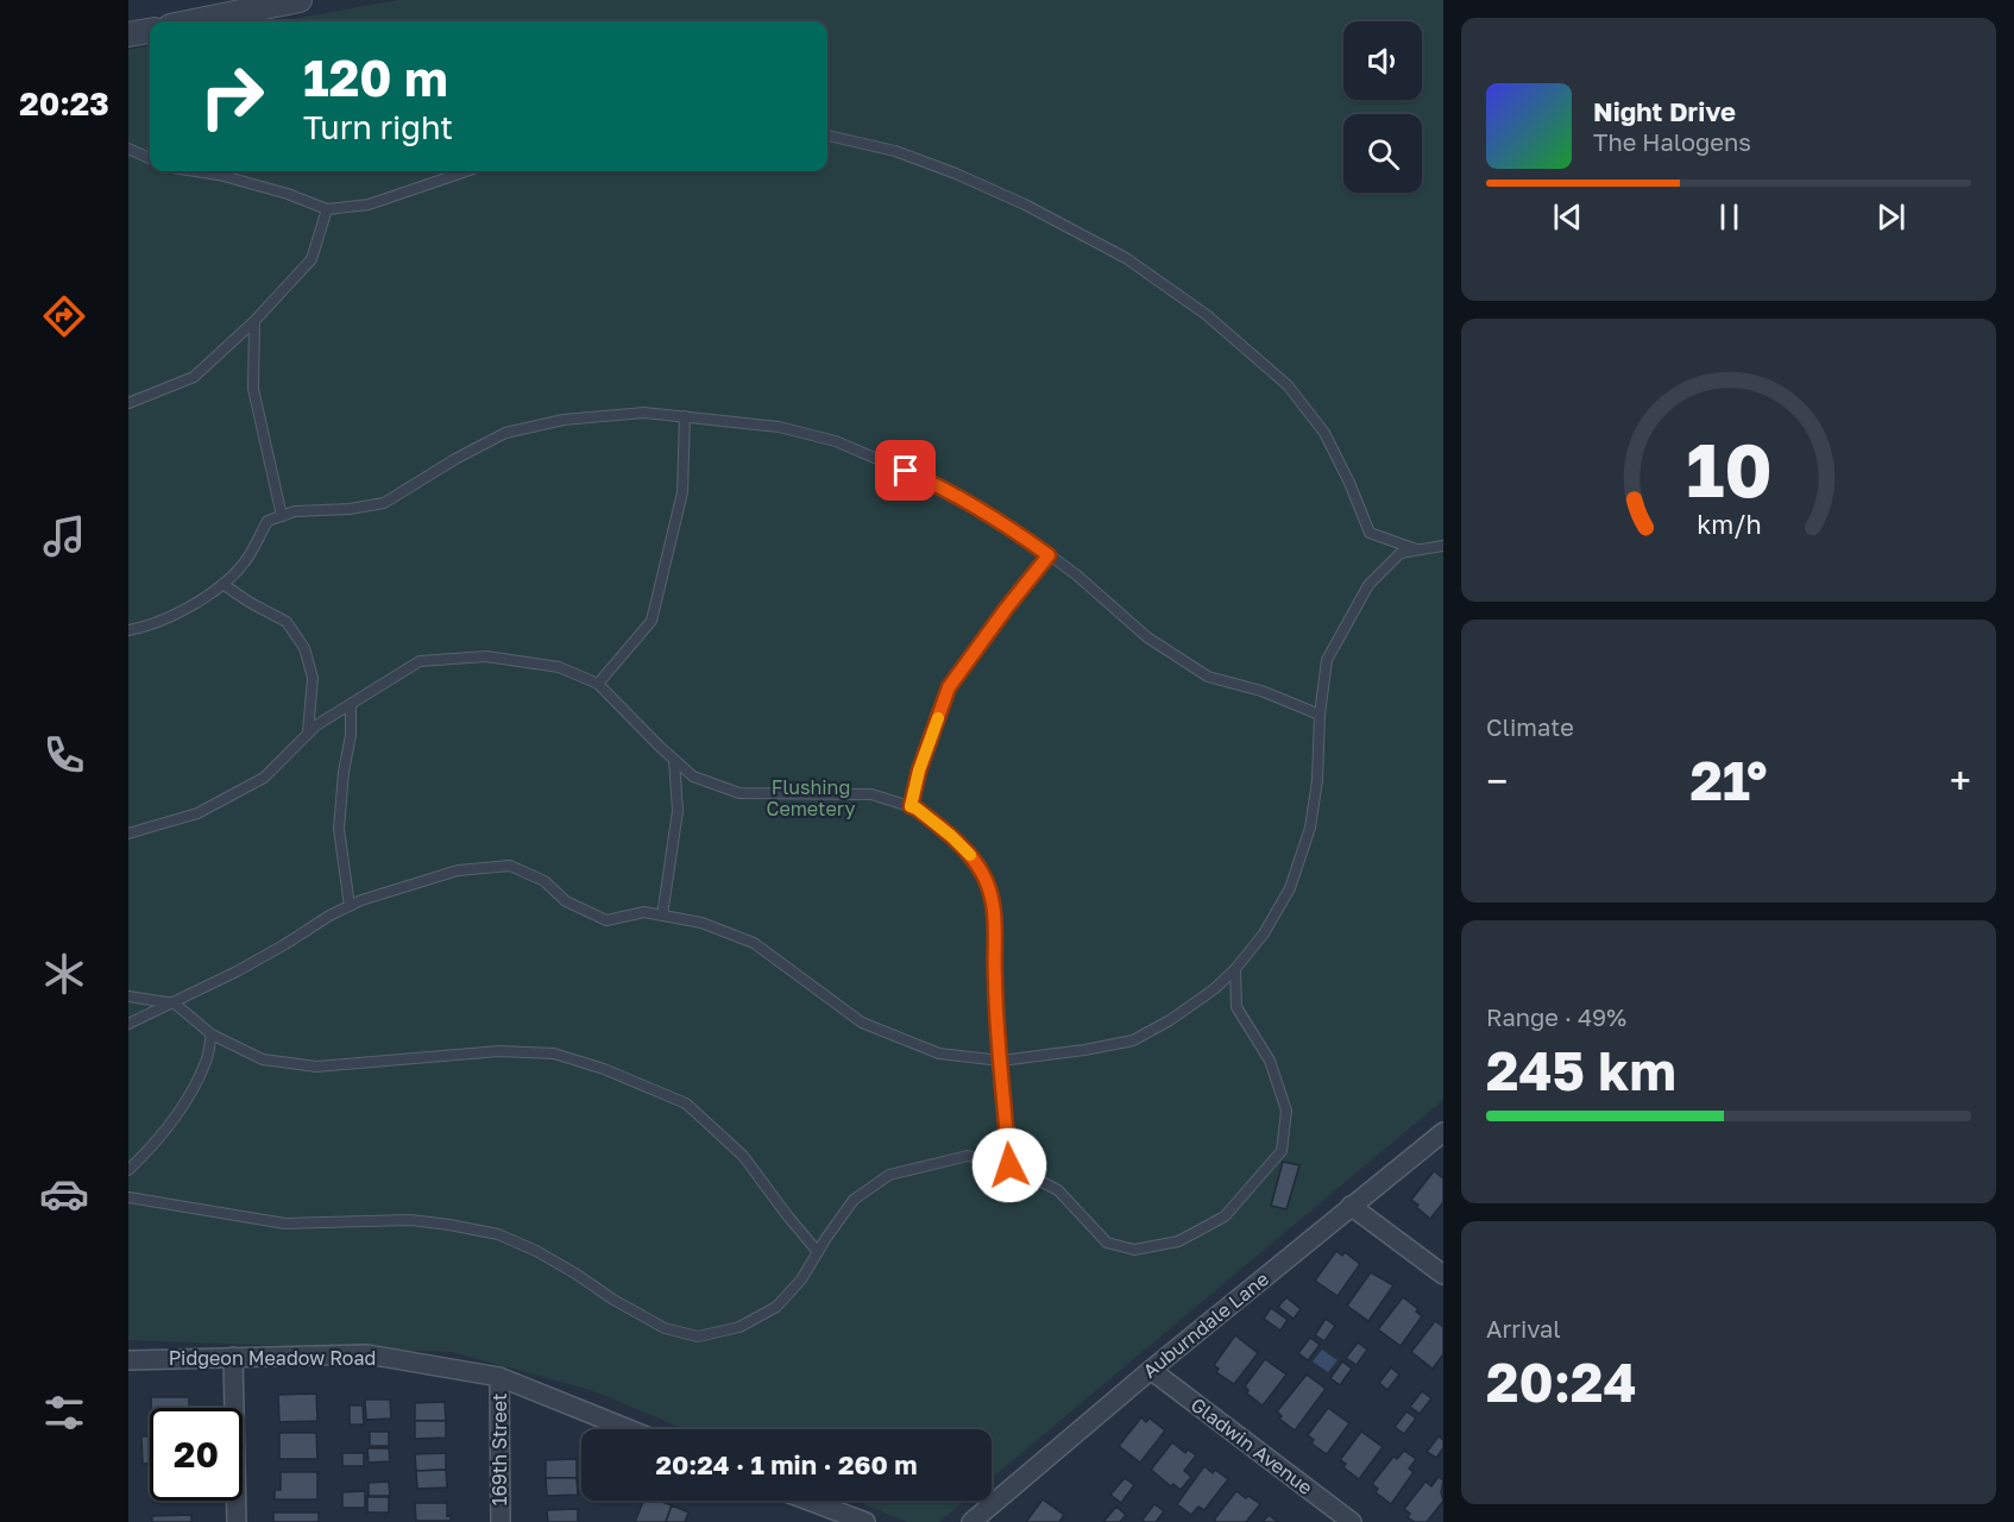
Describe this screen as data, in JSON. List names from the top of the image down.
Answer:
{
  "streets": {
    "street": [
      "Auburndale Lane",
      "Pidgeon Meadow Road",
      "Gladwin Avenue",
      "169th Street"
    ]
  },
  "crossings": [
    ["Auburndale Lane", "Gladwin Avenue"],
    ["Pidgeon Meadow Road", "169th Street"]
  ],
  "parks": ["Flushing Cemetery"],
  "page": {
    "tabs": "20:23",
    "turn": ["120 m", "Turn right"],
    "song": ["Night Drive", "The Halogens"],
    "tile": [
      "Climate",
      ["Range · 49%", "245 km"],
      ["Arrival", "20:24"]
    ],
    "heat": ["−", "21°", "+"],
    "limit": "20",
    "trip": "20:24 · 1 min · 260 m",
    "gauge": ["10", "km/h"]
  }
}
